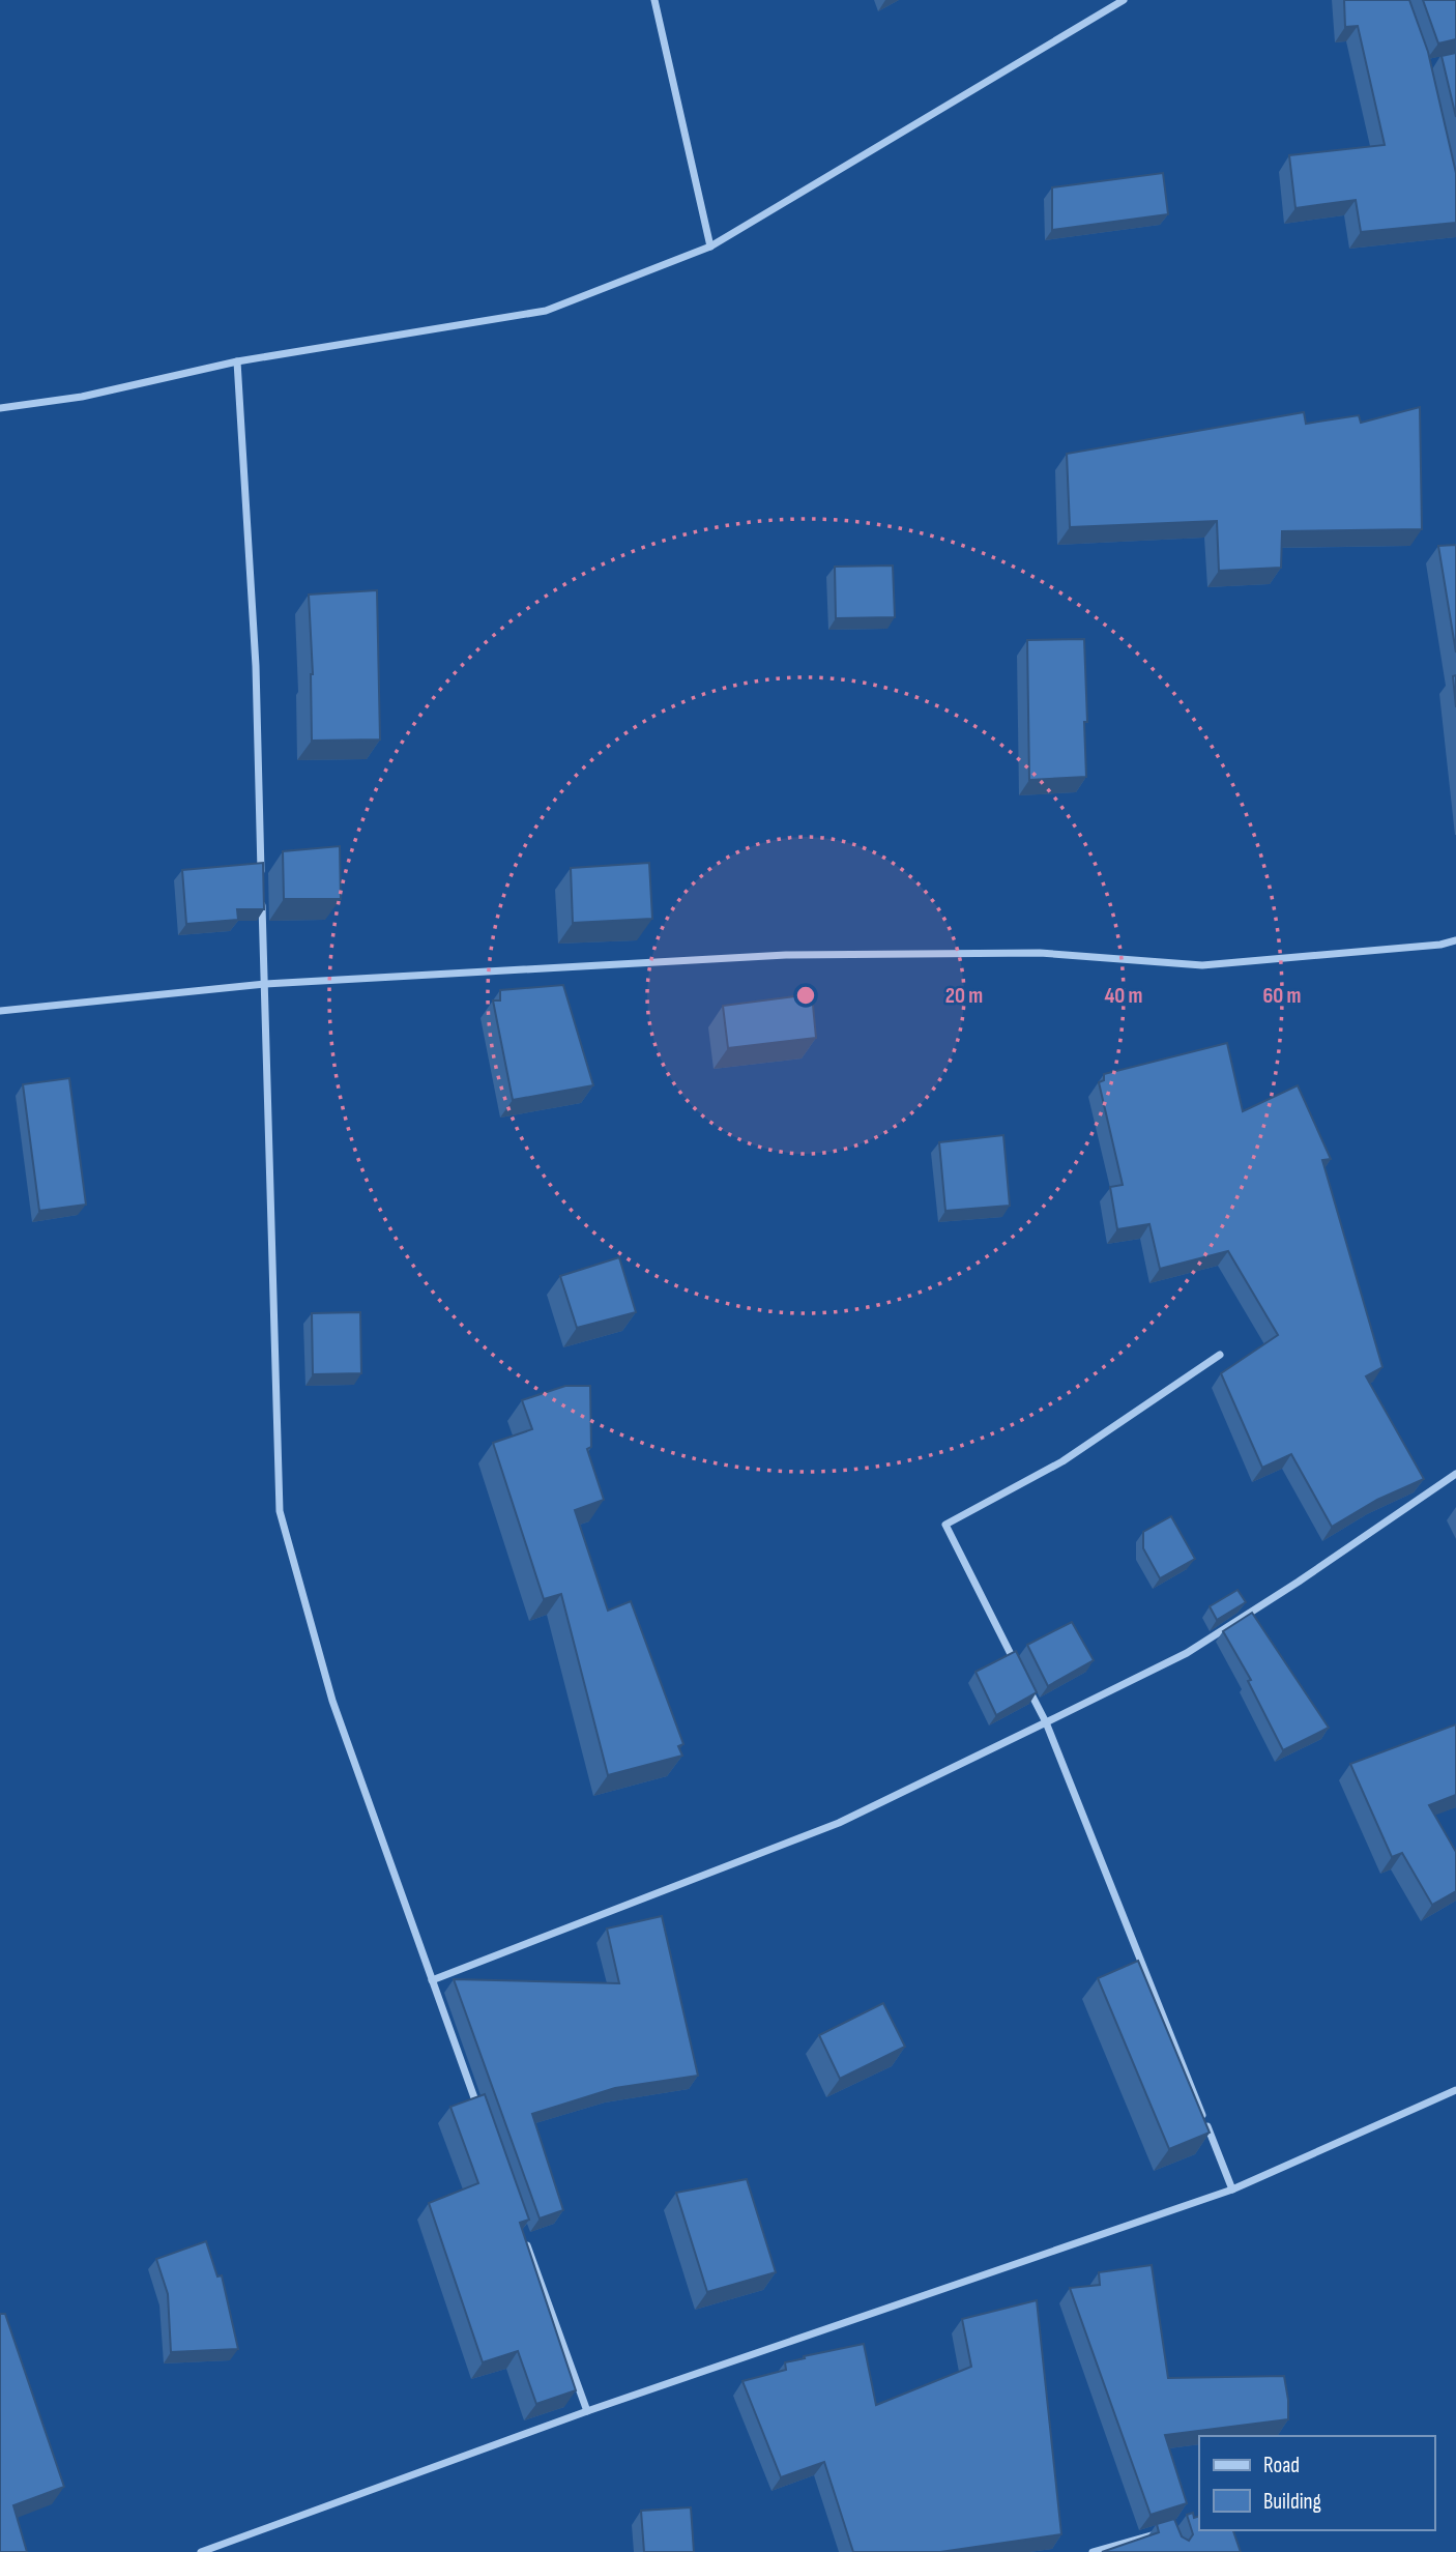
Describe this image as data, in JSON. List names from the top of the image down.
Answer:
{
  "legend": ["Road", "Building"],
  "rings": ["20 m", "40 m", "60 m"]
}
